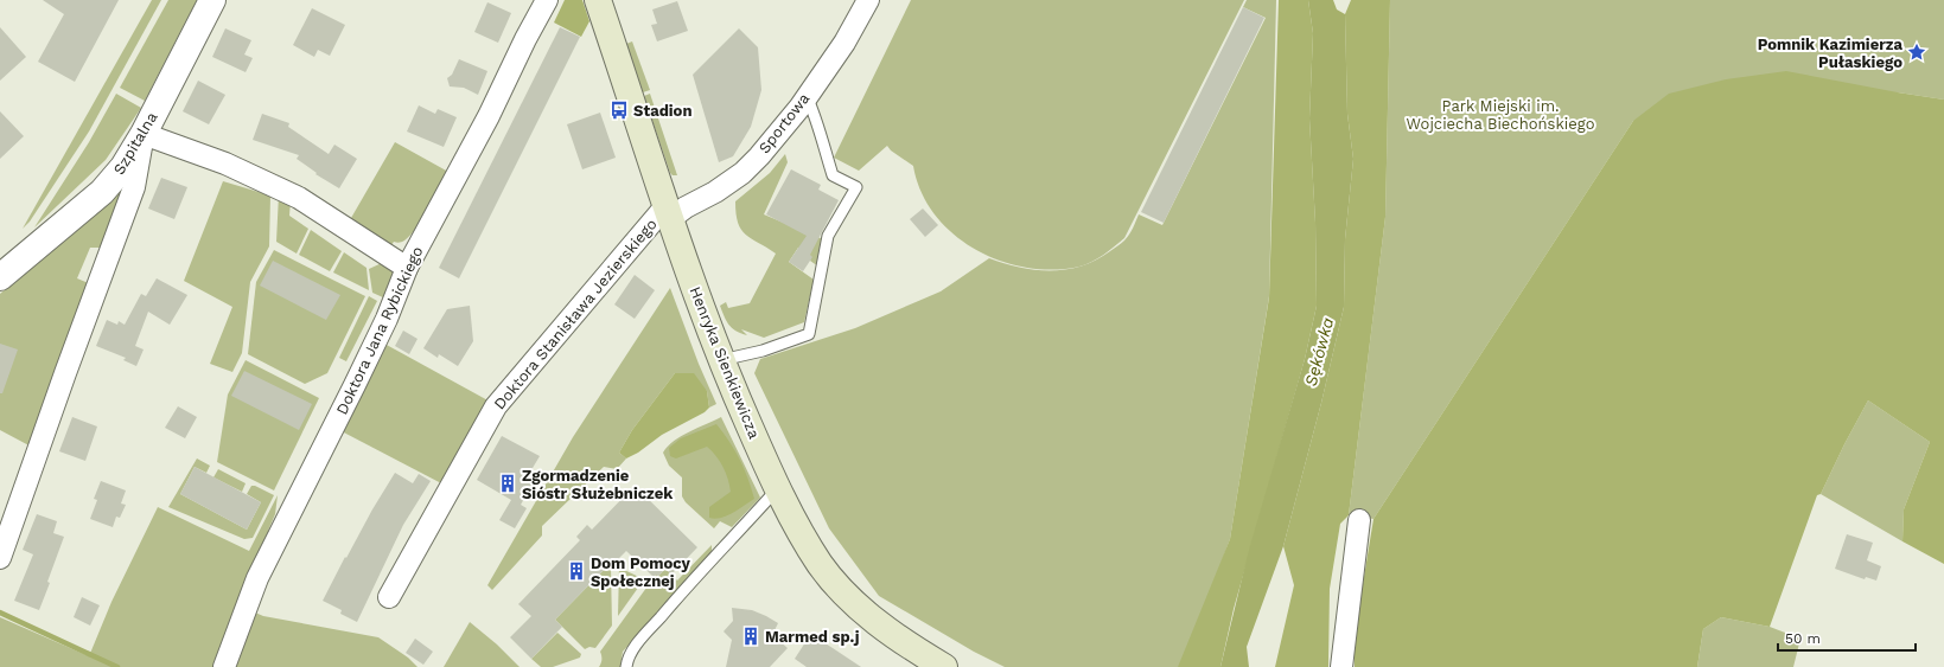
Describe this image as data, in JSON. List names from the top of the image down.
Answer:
{
  "streets": {
    "main road": ["Henryka Sienkiewicza"],
    "street": [
      "Sportowa",
      "Szpitalna",
      "Doktora Stanisława Jezierskiego",
      "Doktora Jana Rybickiego"
    ]
  },
  "crossings": [
    ["Sportowa", "Doktora Stanisława Jezierskiego"],
    ["Sportowa", "Henryka Sienkiewicza"],
    ["Doktora Stanisława Jezierskiego", "Henryka Sienkiewicza"]
  ],
  "water": ["Sękówka"],
  "parks": ["Park Miejski im. Wojciecha Biechońskiego"],
  "places": {
    "place": ["Pomnik Kazimierza Pułaskiego"],
    "bus stop": ["Stadion"],
    "building": ["Zgormadzenie Sióstr Służebniczek", "Dom Pomocy Społecznej", "Marmed sp.j"]
  },
  "scale_bar": "50 m"
}
